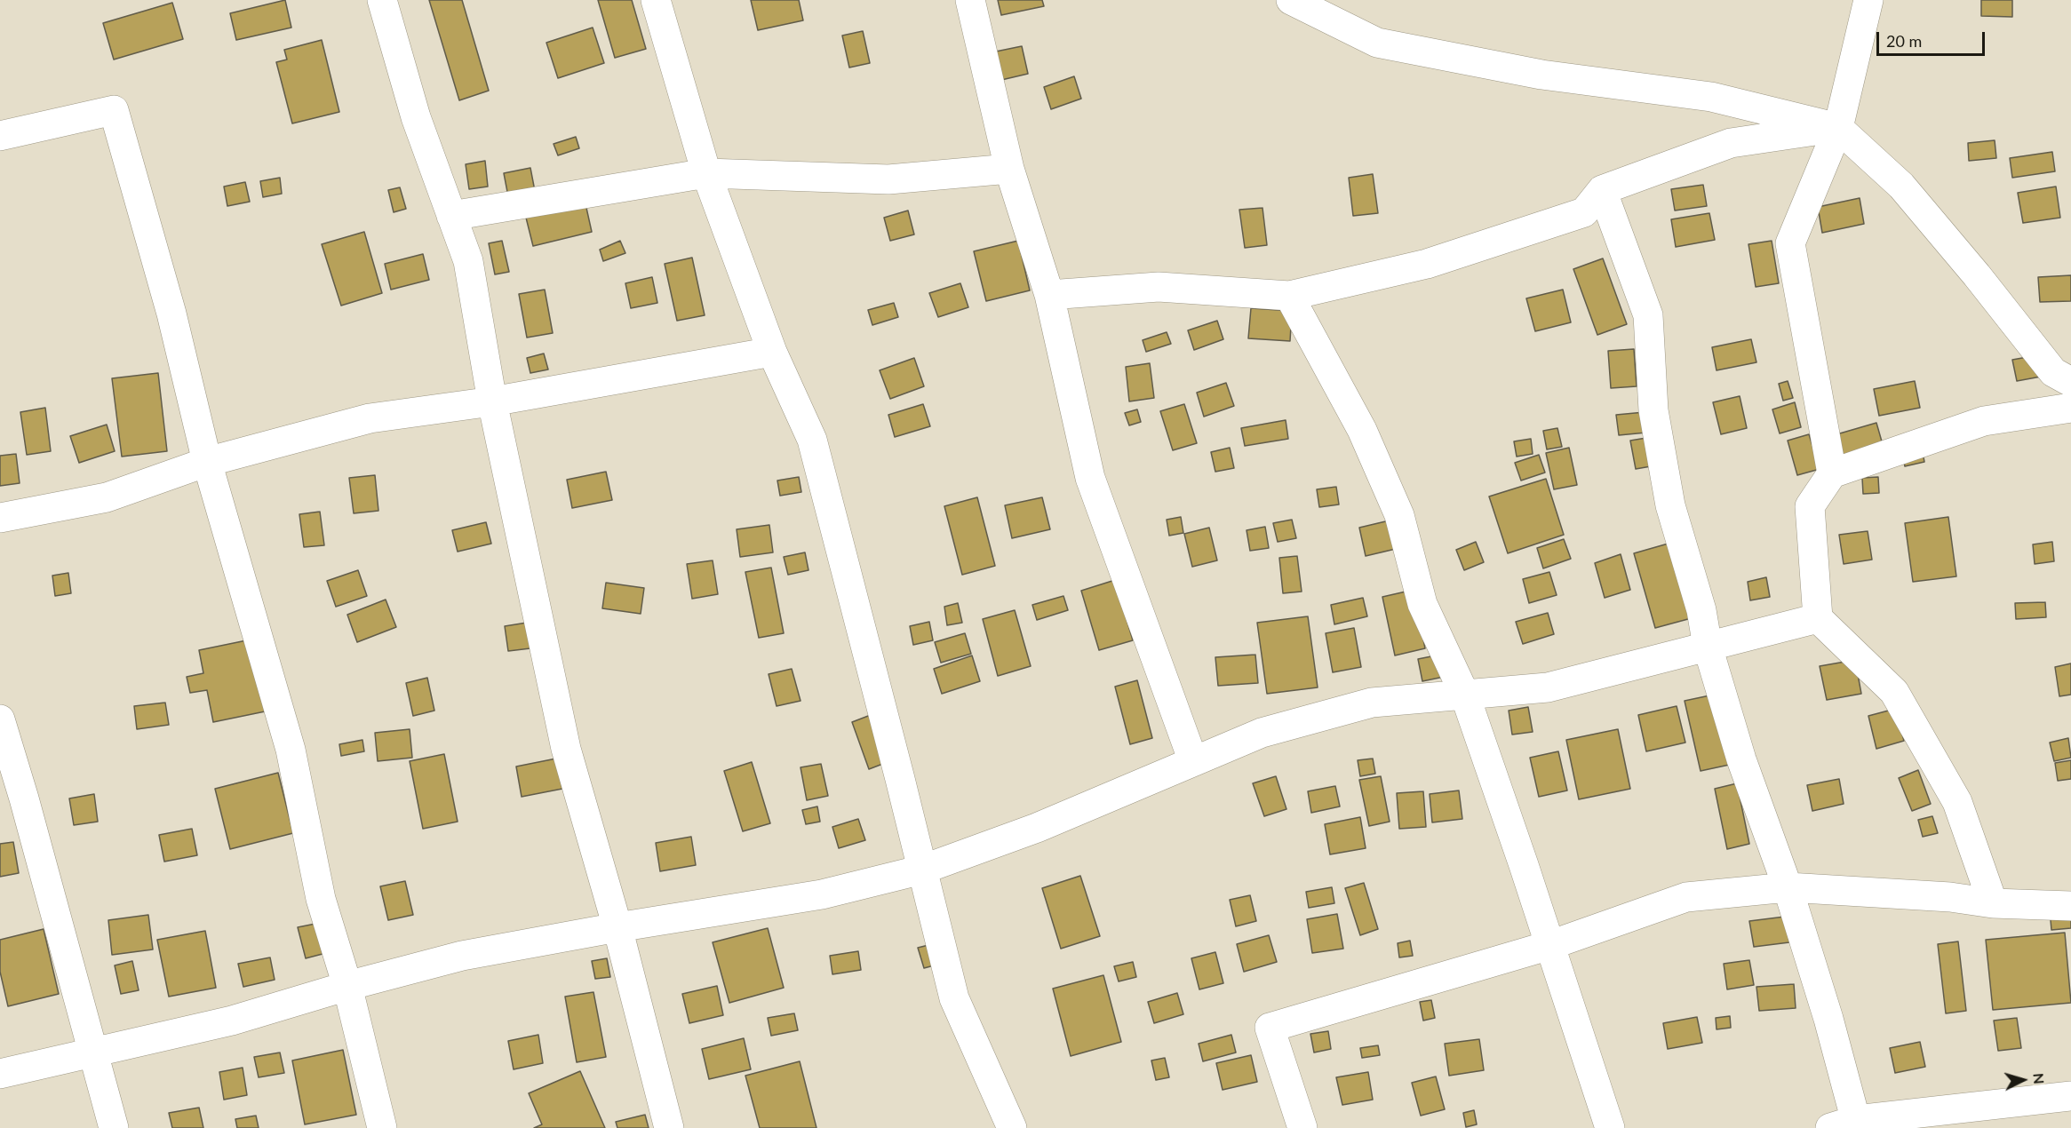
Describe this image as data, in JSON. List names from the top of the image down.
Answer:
{
  "scale_bar": "20 m",
  "north": "right"
}
